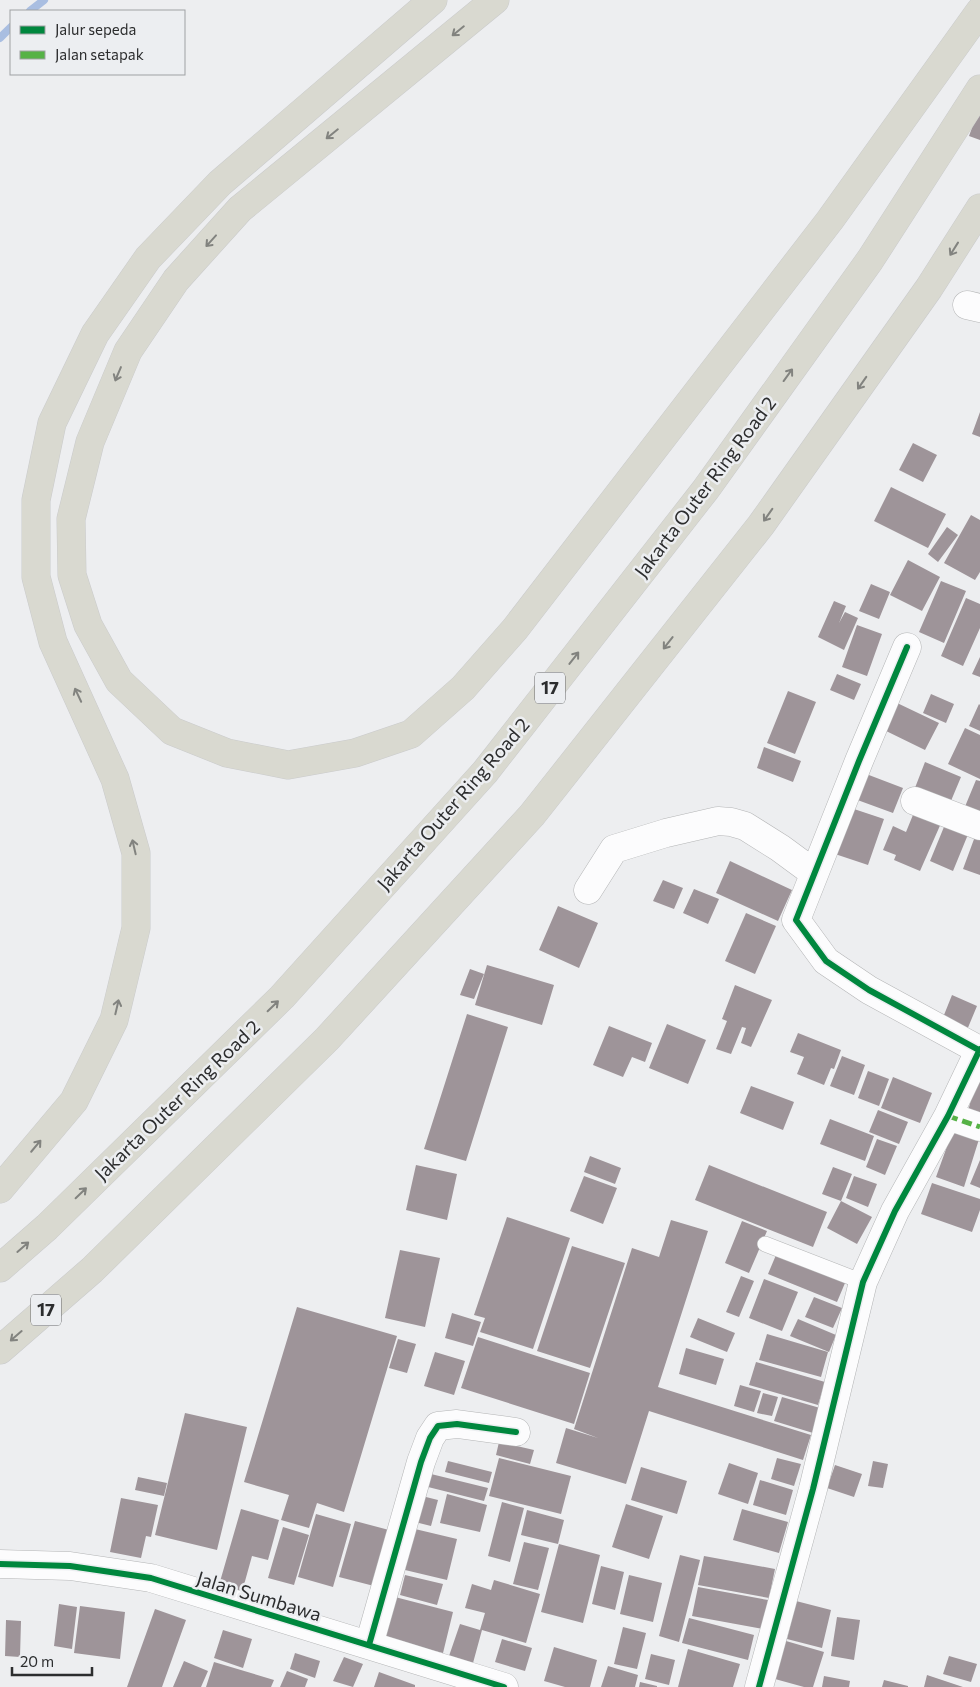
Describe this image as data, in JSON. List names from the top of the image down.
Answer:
{
  "streets": {
    "highway": ["Jakarta Outer Ring Road 2", "17"],
    "street": ["Jalan Sumbawa"]
  },
  "legend": ["Jalur sepeda", "Jalan setapak"],
  "scale_bar": "20 m"
}
